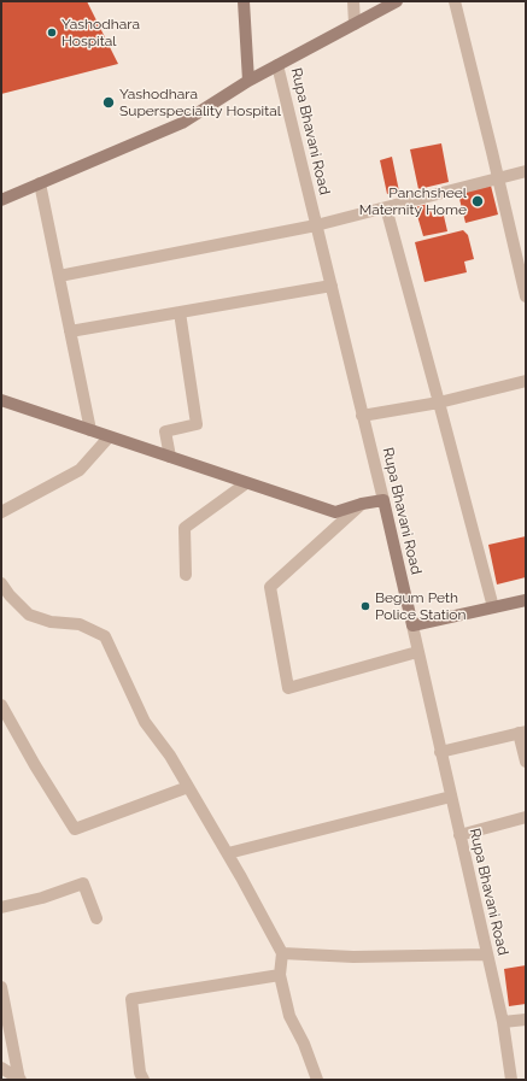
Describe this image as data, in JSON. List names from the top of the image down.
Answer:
{
  "streets": {
    "street": ["Rupa Bhavani Road"]
  },
  "places": [
    "Yashodhara Hospital",
    "Yashodhara Superspeciality Hospital",
    "Panchsheel Maternity Home",
    "Begum Peth Police Station"
  ]
}
